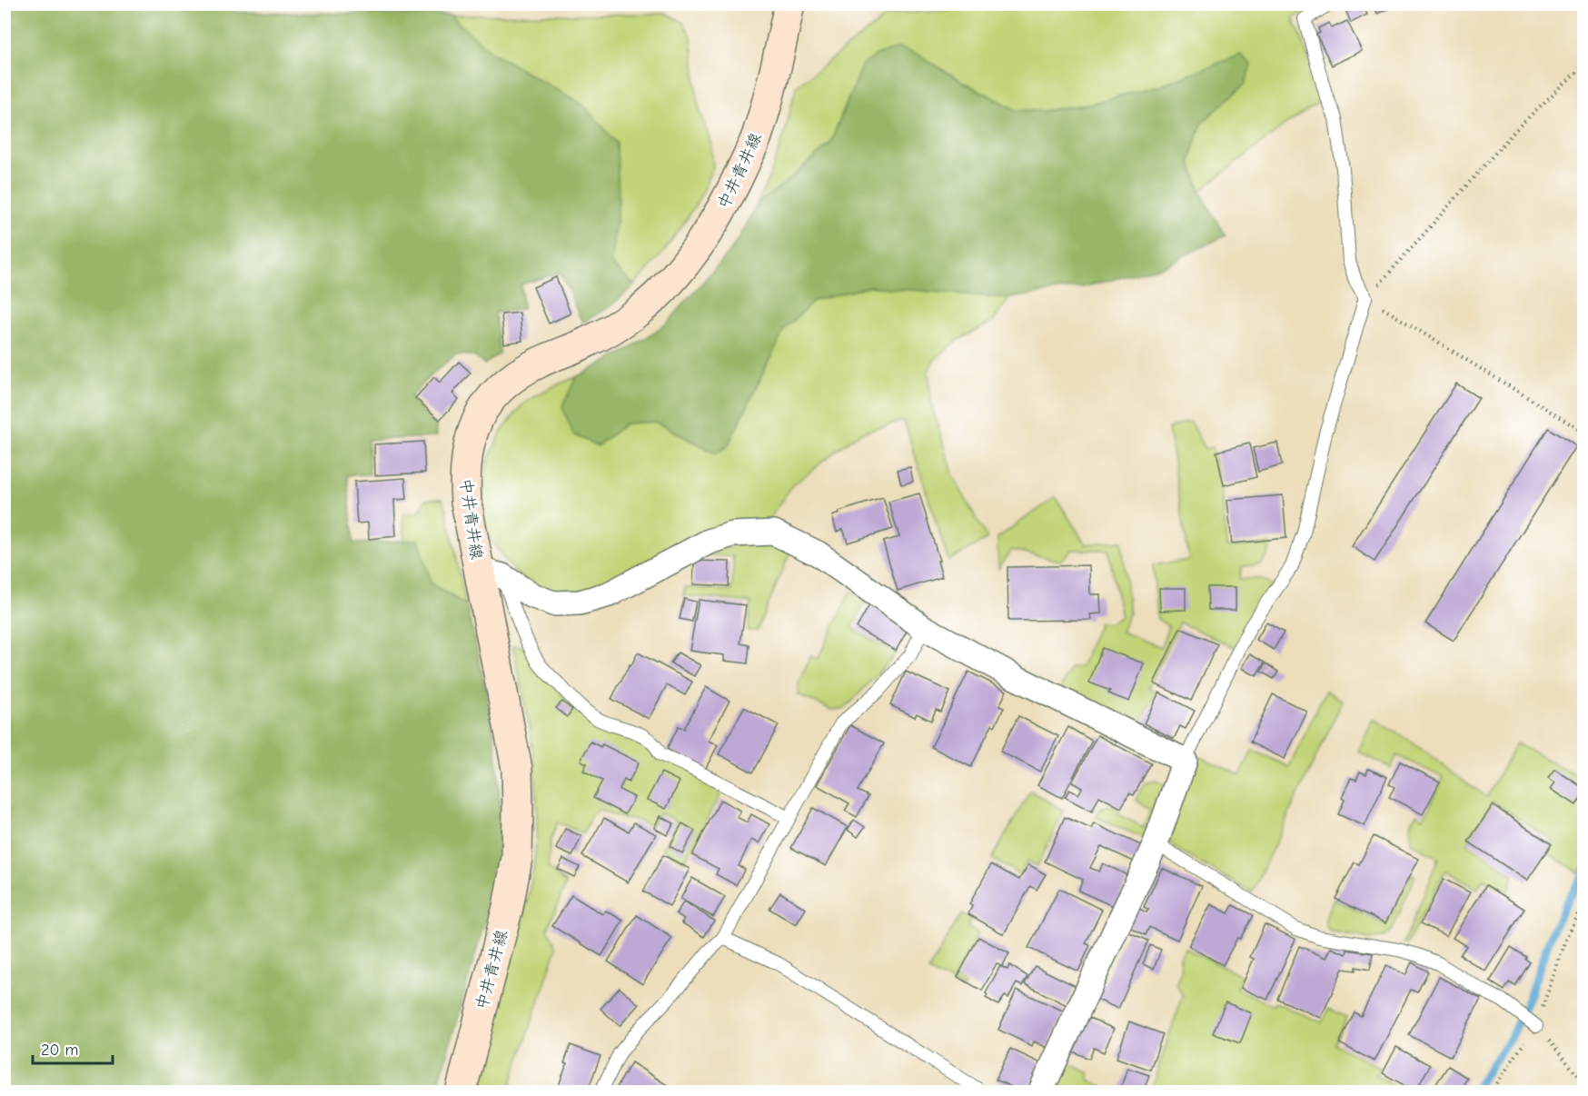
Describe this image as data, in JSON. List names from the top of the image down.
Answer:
{
  "streets": {
    "main road": ["中井青井線"]
  },
  "scale_bar": "20 m"
}
